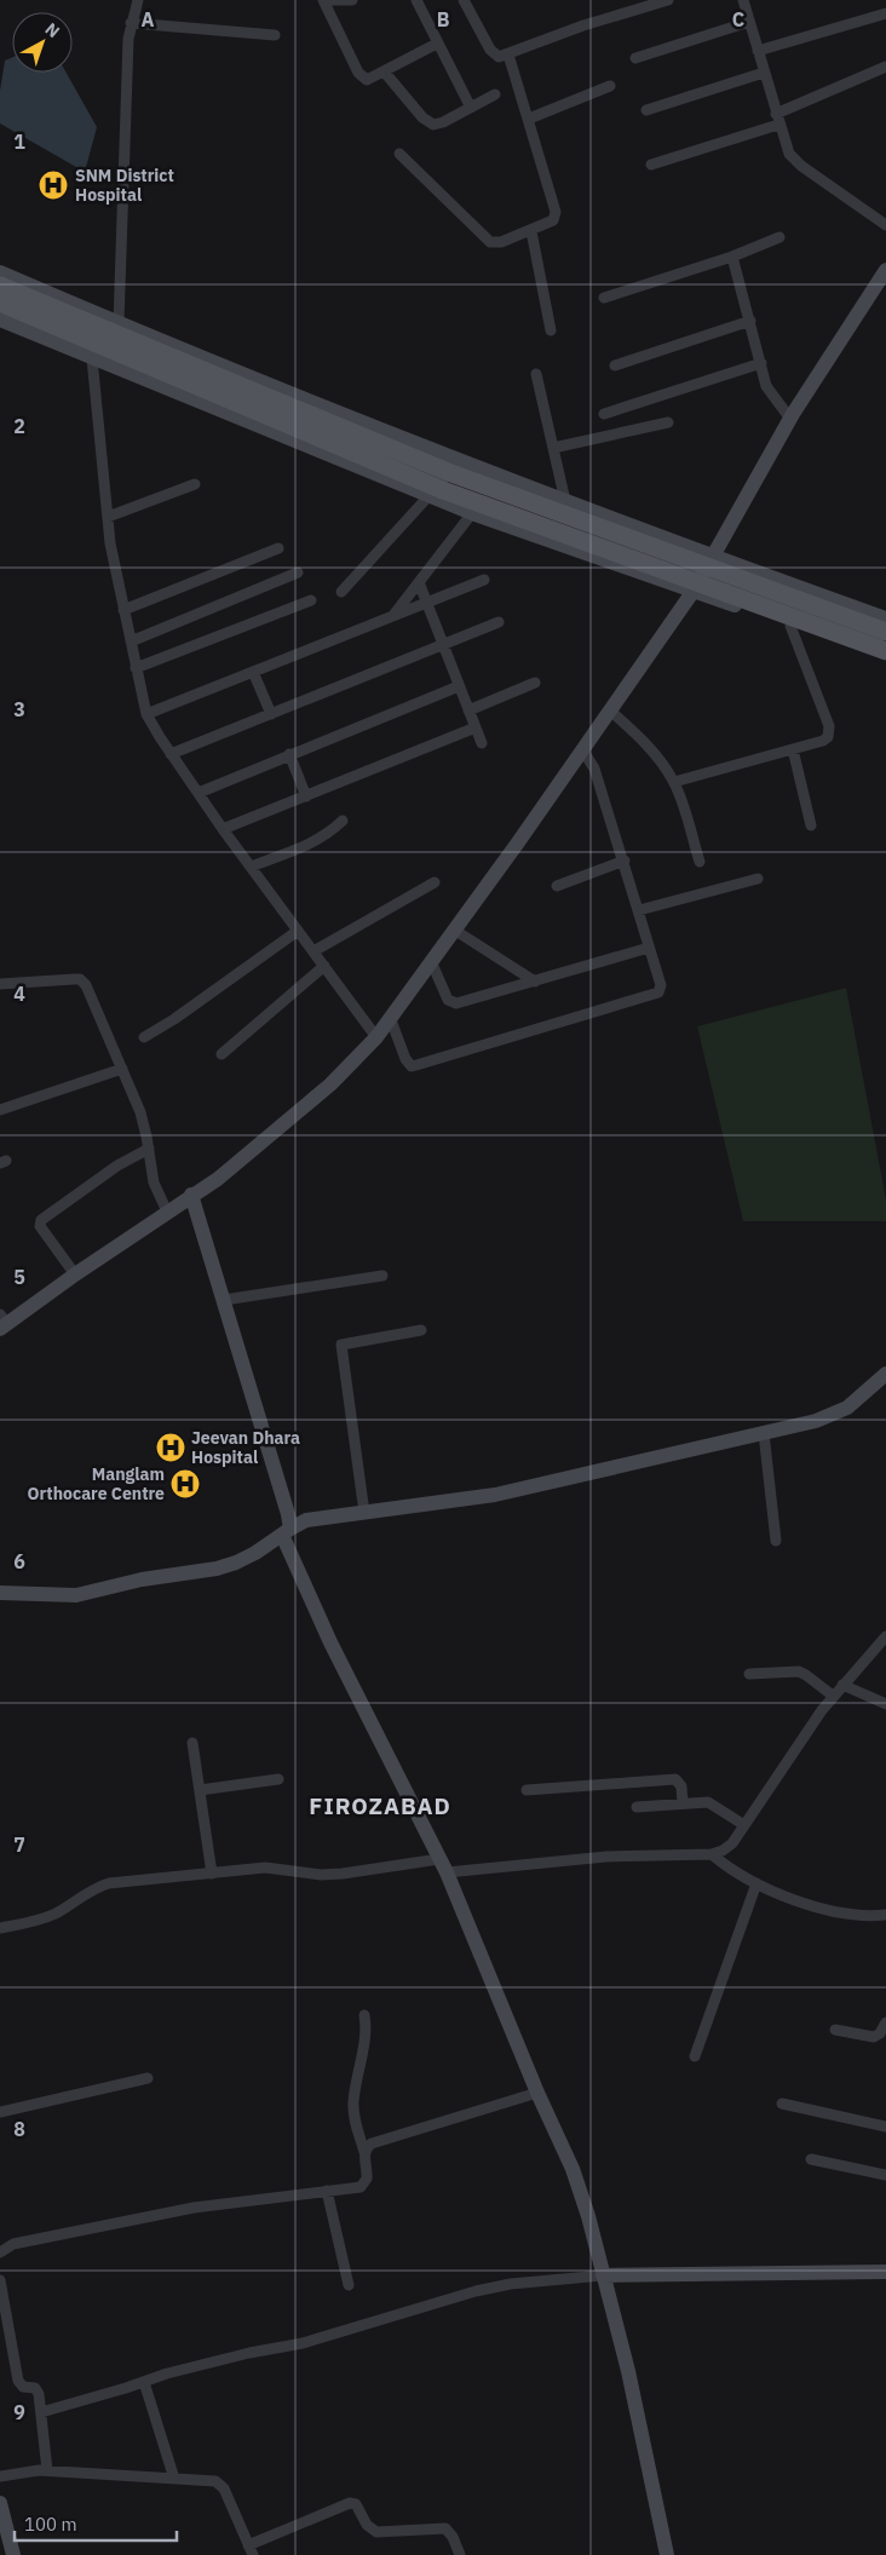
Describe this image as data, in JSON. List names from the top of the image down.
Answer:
{
  "districts": ["FIROZABAD"],
  "places": {
    "hospital": ["SNM District Hospital", "Jeevan Dhara Hospital", "Manglam Orthocare Centre"]
  },
  "scale_bar": "100 m",
  "north": "top right",
  "grid": {
    "columns": ["A", "B", "C"],
    "rows": [
      "1",
      "2",
      "3",
      "4",
      "5",
      "6",
      "7",
      "8",
      "9"
    ]
  }
}
